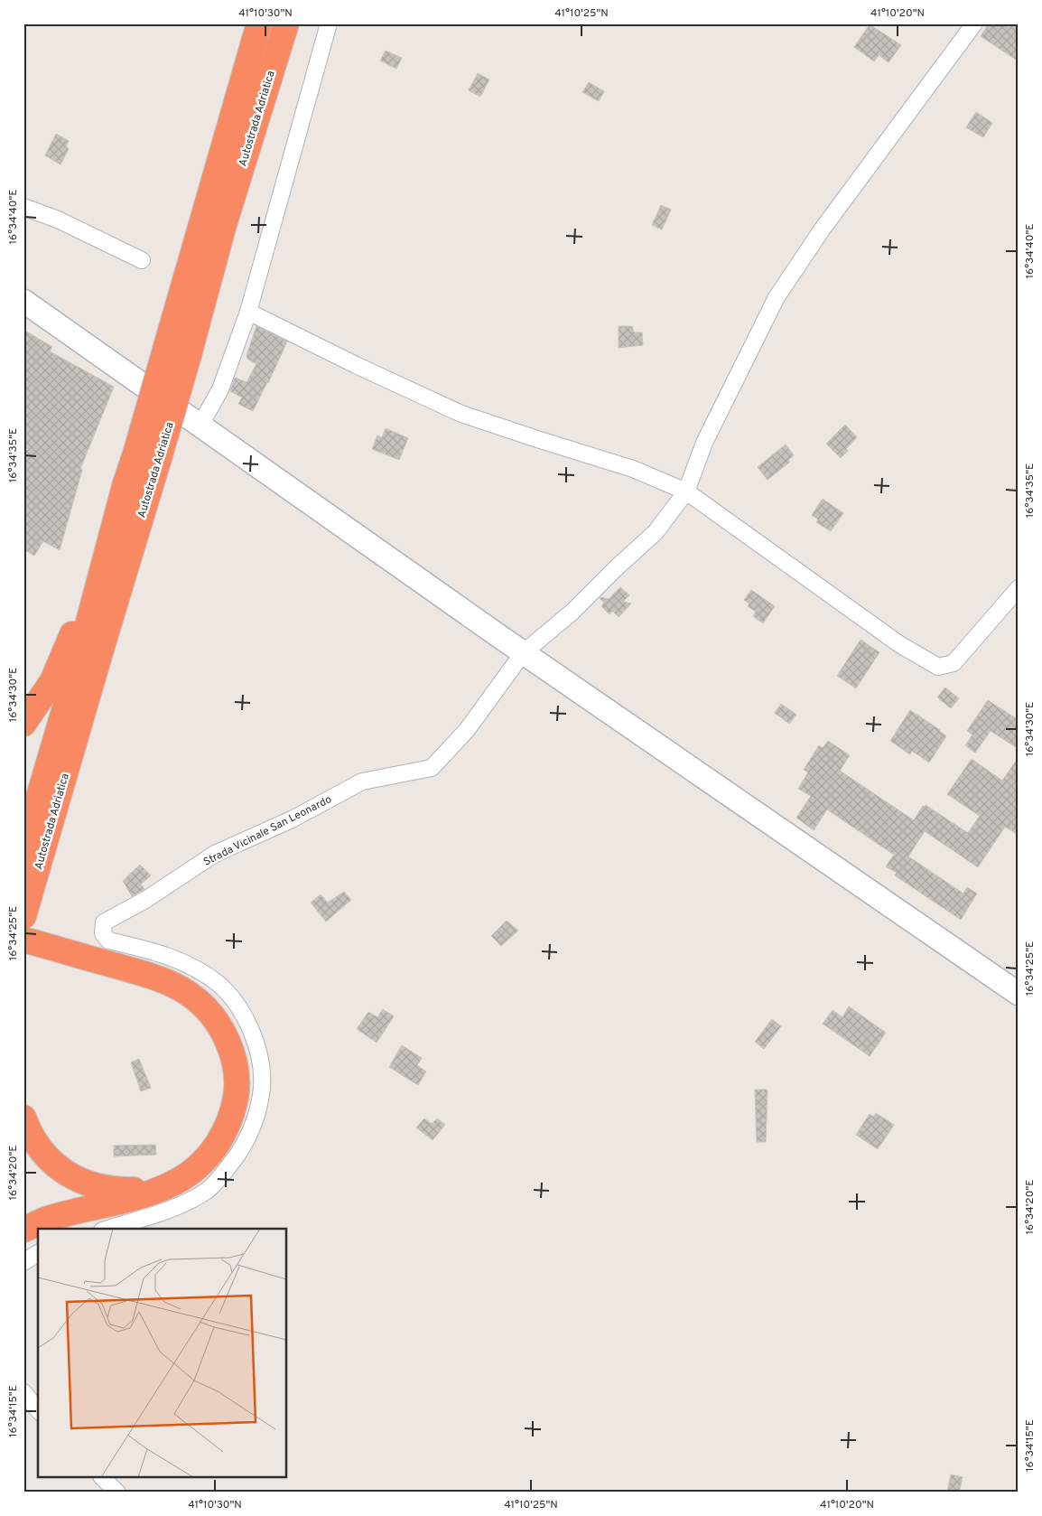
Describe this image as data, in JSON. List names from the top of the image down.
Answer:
{
  "streets": {
    "highway": ["Autostrada Adriatica"],
    "street": ["Strada Vicinale San Leonardo"]
  },
  "coordinates": [
    "41°10'30\"N",
    "41°10'25\"N",
    "41°10'20\"N",
    "16°34'40\"E",
    "16°34'35\"E",
    "16°34'30\"E",
    "16°34'25\"E",
    "16°34'20\"E",
    "16°34'15\"E"
  ]
}
